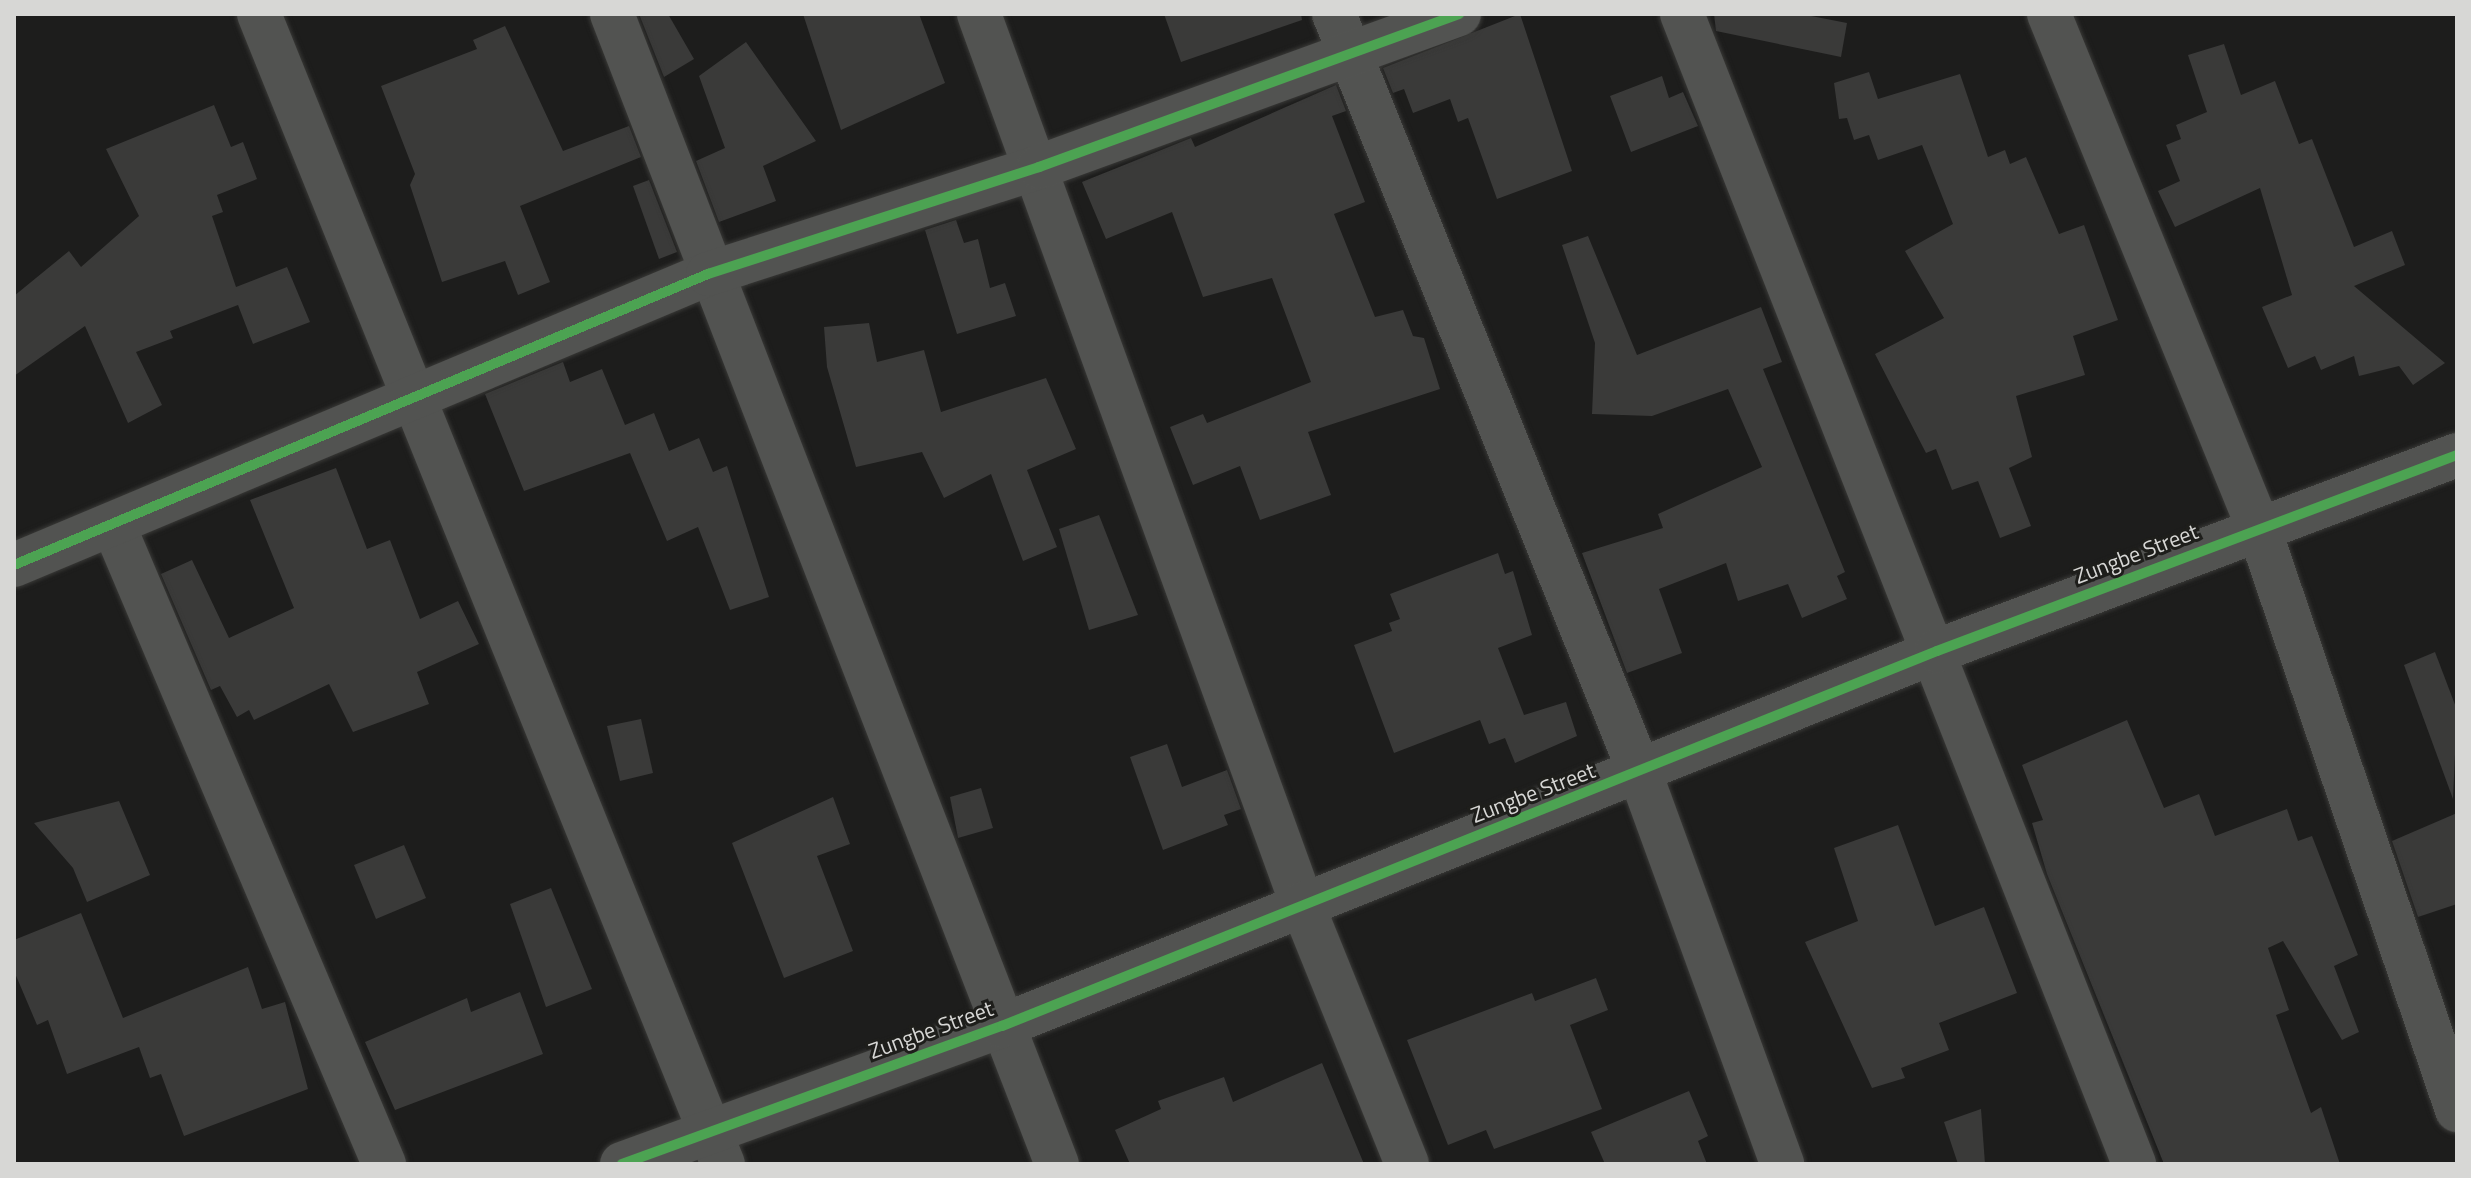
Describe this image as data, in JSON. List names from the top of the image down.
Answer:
{
  "streets": {
    "street": ["Zungbe Street"]
  }
}
